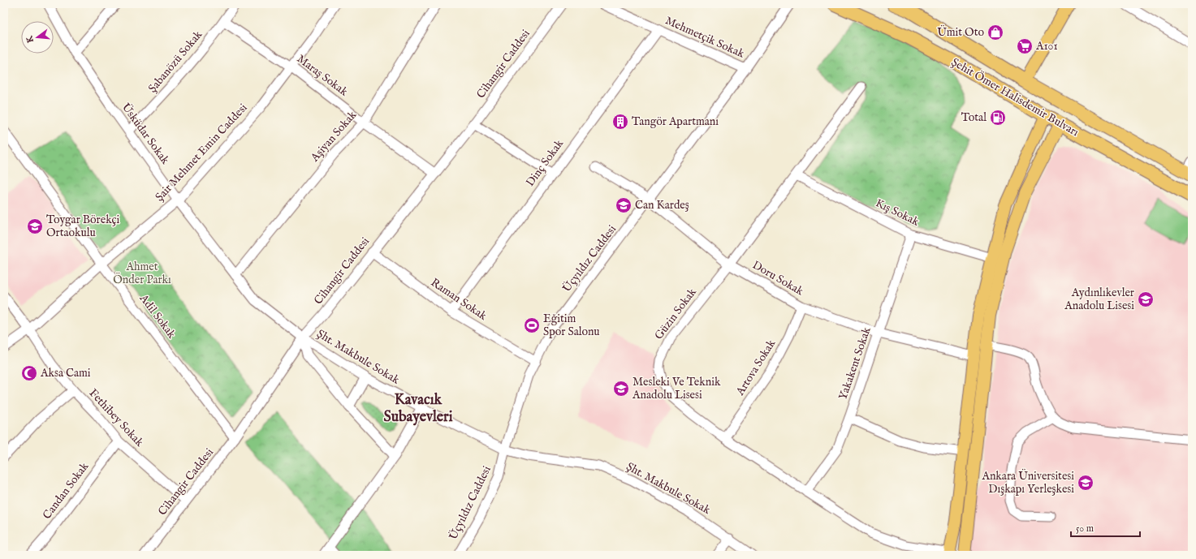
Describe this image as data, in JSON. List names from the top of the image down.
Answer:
{
  "streets": {
    "highway": ["Şehit Ömer Halisdemir Bulvarı"],
    "street": [
      "Mehmetçik Sokak",
      "Şabanözü Sokak",
      "Cihangir Caddesi",
      "Maraş Sokak",
      "Üsküdar Sokak",
      "Aşiyan Sokak",
      "Şair Mehmet Emin Caddesi",
      "Dinç Sokak",
      "Kış Sokak",
      "Üçyıldız Caddesi",
      "Doru Sokak",
      "Raman Sokak",
      "Güzin Sokak",
      "Adil Sokak",
      "Şht. Makbule Sokak",
      "Yakakent Sokak",
      "Artova Sokak",
      "Fethibey Sokak",
      "Candan Sokak"
    ]
  },
  "crossings": [
    ["Mehmetçik Sokak", "Dinç Sokak"],
    ["Mehmetçik Sokak", "Üçyıldız Caddesi"],
    ["Şabanözü Sokak", "Maraş Sokak"],
    ["Şabanözü Sokak", "Üsküdar Sokak"],
    ["Cihangir Caddesi", "Maraş Sokak"],
    ["Cihangir Caddesi", "Üsküdar Sokak"],
    ["Cihangir Caddesi", "Raman Sokak"],
    ["Cihangir Caddesi", "Adil Sokak"],
    ["Cihangir Caddesi", "Şht. Makbule Sokak"],
    ["Cihangir Caddesi", "Fethibey Sokak"],
    ["Maraş Sokak", "Aşiyan Sokak"],
    ["Maraş Sokak", "Şair Mehmet Emin Caddesi"],
    ["Üsküdar Sokak", "Aşiyan Sokak"],
    ["Üsküdar Sokak", "Şair Mehmet Emin Caddesi"],
    ["Üsküdar Sokak", "Şht. Makbule Sokak"],
    ["Şair Mehmet Emin Caddesi", "Adil Sokak"],
    ["Şair Mehmet Emin Caddesi", "Fethibey Sokak"],
    ["Dinç Sokak", "Raman Sokak"],
    ["Kış Sokak", "Güzin Sokak"],
    ["Kış Sokak", "Yakakent Sokak"],
    ["Üçyıldız Caddesi", "Doru Sokak"],
    ["Üçyıldız Caddesi", "Raman Sokak"],
    ["Üçyıldız Caddesi", "Şht. Makbule Sokak"],
    ["Doru Sokak", "Güzin Sokak"],
    ["Doru Sokak", "Yakakent Sokak"],
    ["Doru Sokak", "Artova Sokak"],
    ["Güzin Sokak", "Yakakent Sokak"],
    ["Güzin Sokak", "Artova Sokak"],
    ["Fethibey Sokak", "Candan Sokak"]
  ],
  "districts": ["Kavacık Subayevleri"],
  "parks": ["Ahmet Önder Parkı"],
  "places": {
    "shop": ["Ümit Oto"],
    "supermarket": ["A101"],
    "fuel station": ["Total"],
    "building": ["Tangör Apartmanı"],
    "school or university": [
      "Can Kardeş",
      "Toygar Börekçi Ortaokulu",
      "Aydınlıkevler Anadolu Lisesi",
      "Mesleki Ve Teknik Anadolu Lisesi",
      "Ankara Üniversitesi Dışkapı Yerleşkesi"
    ],
    "sports": ["Eğitim Spor Salonu"],
    "mosque": ["Aksa Cami"]
  },
  "scale_bar": "50 m",
  "north": "left"
}
